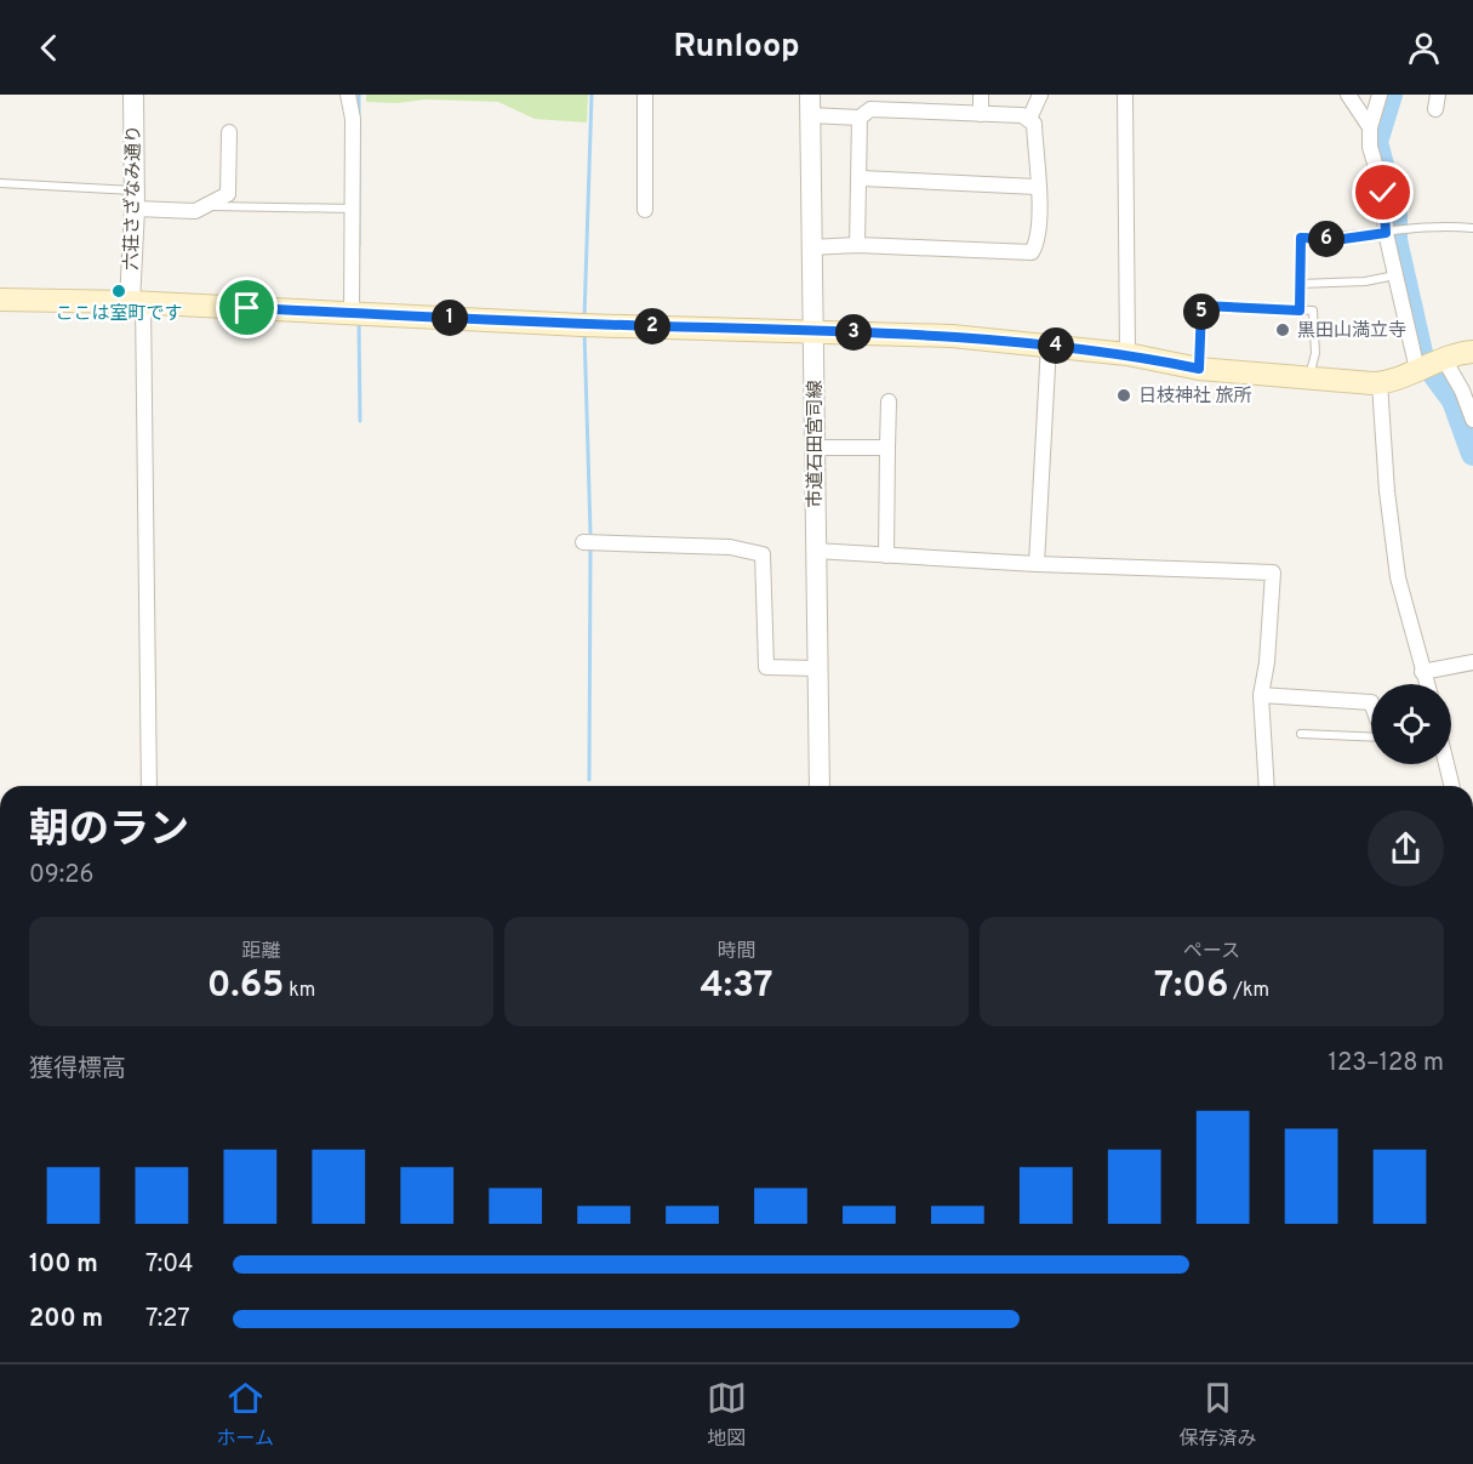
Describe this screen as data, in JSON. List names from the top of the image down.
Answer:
{
  "streets": {
    "street": ["六荘さざなみ通り", "市道石田宮司線"]
  },
  "places": ["ここは室町です", "黒田山満立寺", "日枝神社 旅所"],
  "page": {
    "header": "Runloop",
    "pins": [
      "6",
      "5",
      "1",
      "2",
      "3",
      "4"
    ],
    "heading": ["朝のラン", "09:26"],
    "stats": [
      ["距離", "0.65 km"],
      ["時間", "4:37"],
      ["ペース", "7:06 /km"]
    ],
    "chart": ["獲得標高", "123–128 m"],
    "list": [
      {
        "name": "100 m",
        "note": "7:04"
      },
      {
        "name": "200 m",
        "note": "7:27"
      }
    ],
    "tabs": ["ホーム", "地図", "保存済み"]
  }
}
